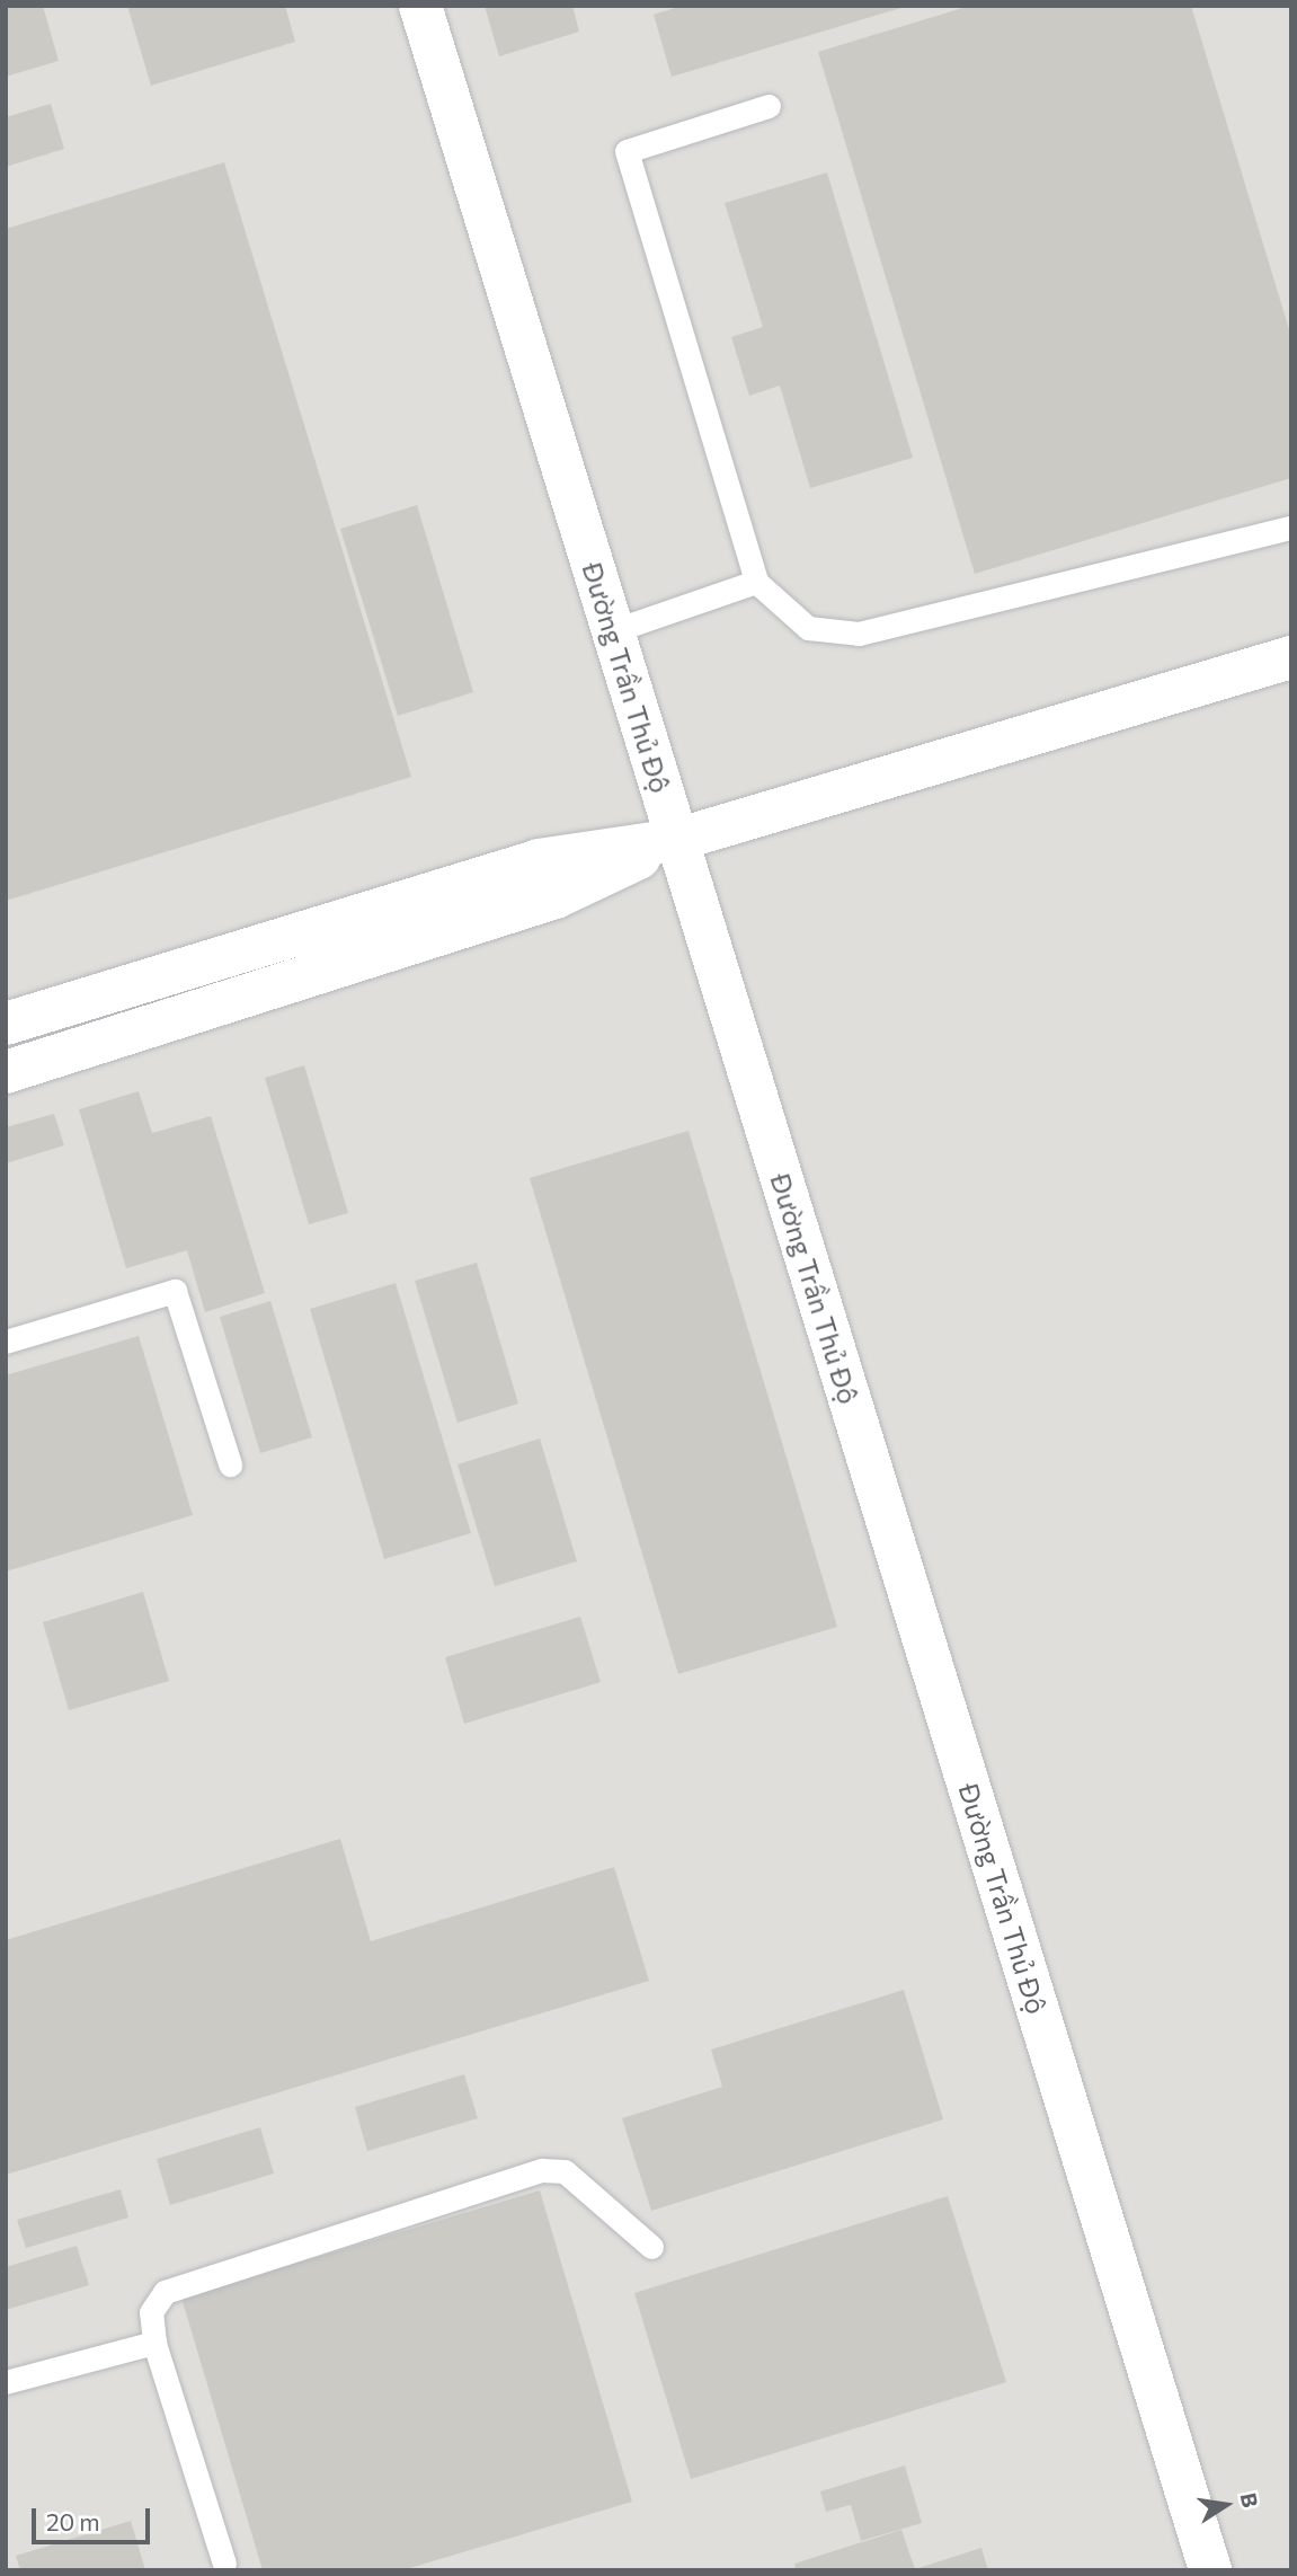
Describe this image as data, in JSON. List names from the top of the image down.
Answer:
{
  "streets": {
    "street": ["Đường Trần Thủ Độ"]
  },
  "scale_bar": "20 m",
  "north": "right"
}
